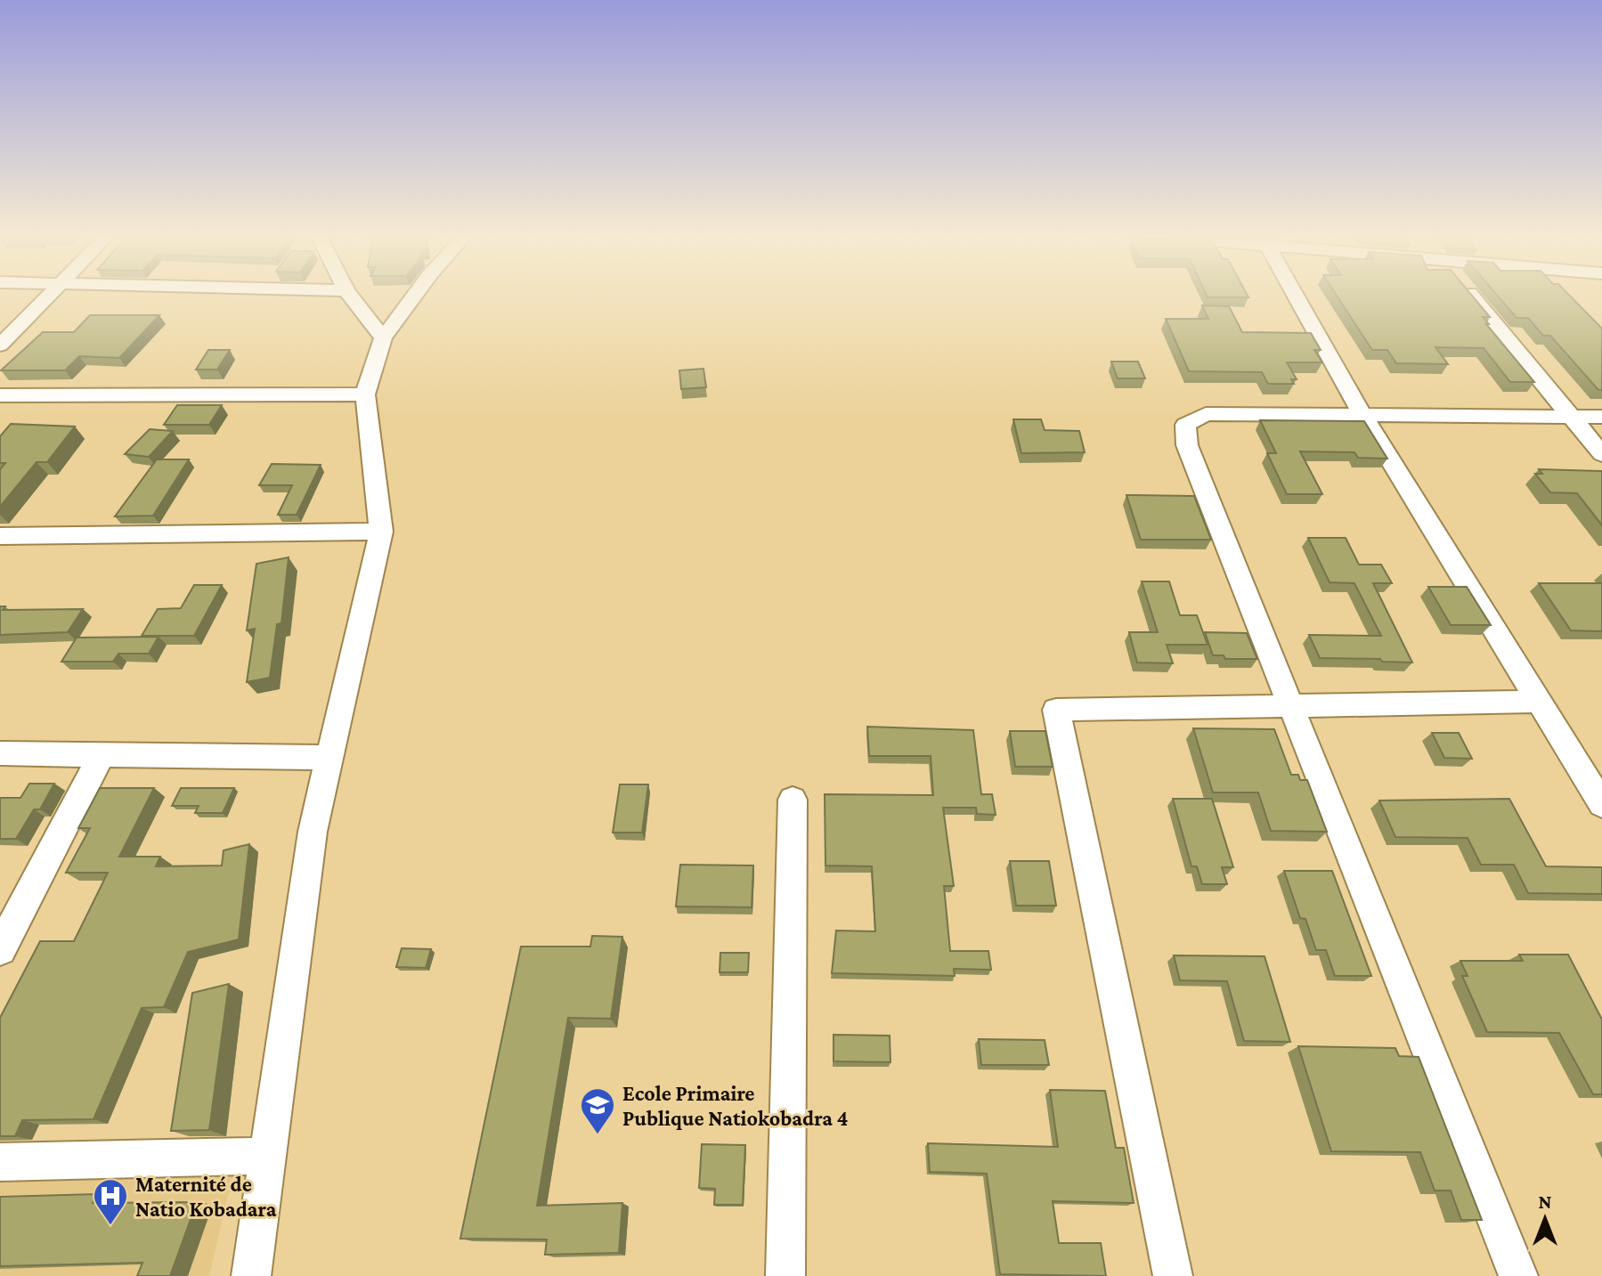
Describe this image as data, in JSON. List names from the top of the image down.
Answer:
{
  "places": {
    "school or university": ["Ecole Primaire Publique Natiokobadra 4"],
    "hospital": ["Maternité de Natio Kobadara"]
  },
  "north": "top"
}
